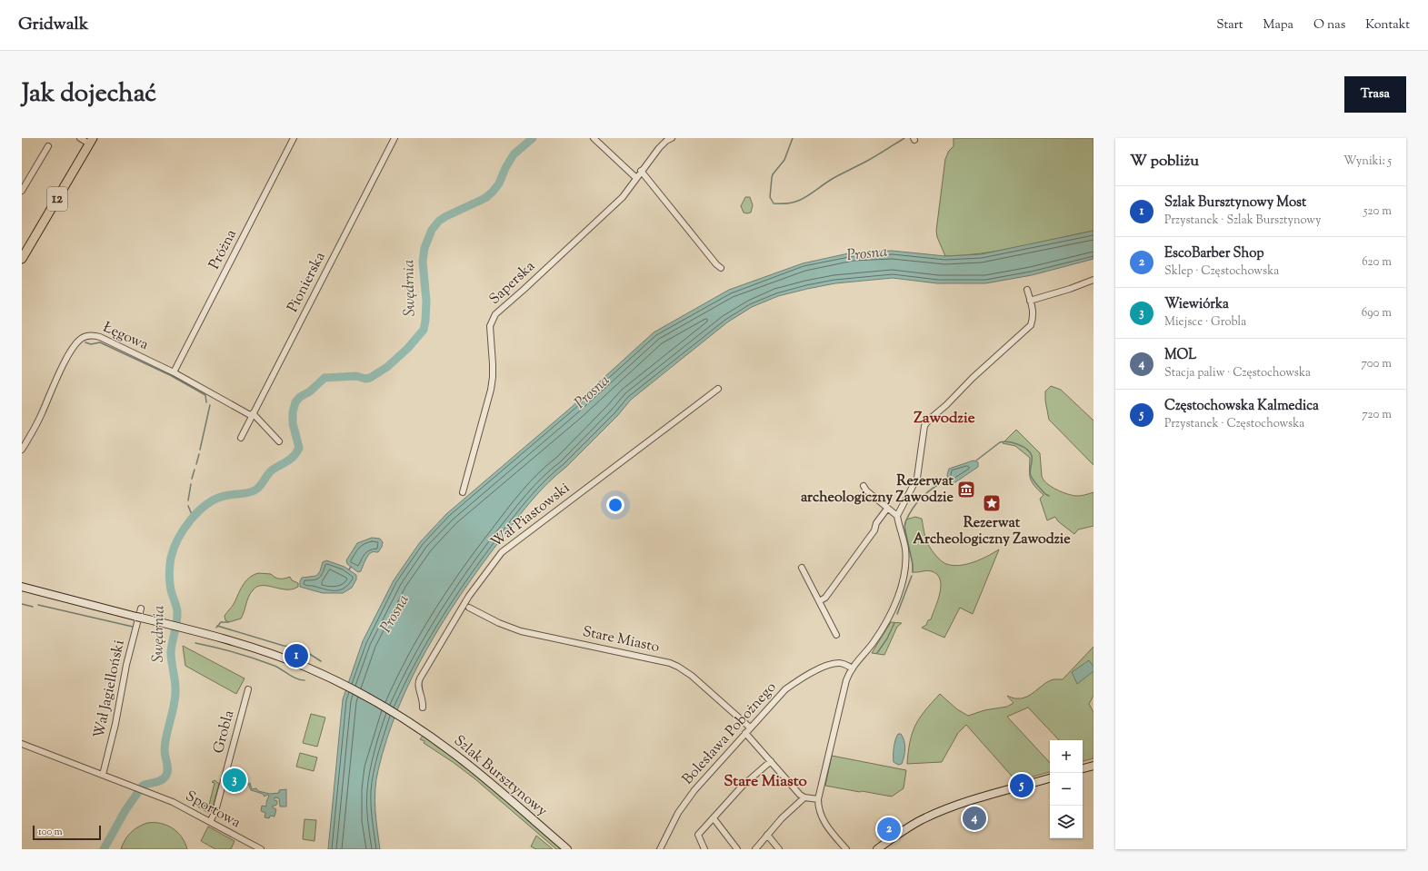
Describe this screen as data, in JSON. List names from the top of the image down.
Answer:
{
  "streets": {
    "main road": ["12", "Szlak Bursztynowy"],
    "street": [
      "Próżna",
      "Pionierska",
      "Saperska",
      "Łęgowa",
      "Wał Piastowski",
      "Stare Miasto",
      "Wał Jagielloński",
      "Grobla",
      "Bolesława Pobożnego",
      "Sportowa"
    ]
  },
  "crossings": [
    ["Próżna", "Łęgowa"],
    ["Pionierska", "Łęgowa"],
    ["Stare Miasto", "Bolesława Pobożnego"],
    ["Wał Jagielloński", "Sportowa"],
    ["Grobla", "Sportowa"]
  ],
  "districts": ["Zawodzie", "Stare Miasto"],
  "water": ["Prosna", "Swędrnia"],
  "places": {
    "museum": ["Rezerwat archeologiczny Zawodzie"],
    "place": ["Rezerwat Archeologiczny Zawodzie"]
  },
  "scale_bar": "100 m",
  "page": {
    "header": "Gridwalk",
    "nav": [
      "Start",
      "Mapa",
      "O nas",
      "Kontakt"
    ],
    "title": "Jak dojechać",
    "buttons": "Trasa",
    "heading": ["W pobliżu", "Wyniki: 5"],
    "list": [
      {
        "mark": "1",
        "name": "Szlak Bursztynowy Most",
        "note": "Przystanek · Szlak Bursztynowy",
        "value": "520 m"
      },
      {
        "mark": "2",
        "name": "EscoBarber Shop",
        "note": "Sklep · Częstochowska",
        "value": "620 m"
      },
      {
        "mark": "3",
        "name": "Wiewiórka",
        "note": "Miejsce · Grobla",
        "value": "690 m"
      },
      {
        "mark": "4",
        "name": "MOL",
        "note": "Stacja paliw · Częstochowska",
        "value": "700 m"
      },
      {
        "mark": "5",
        "name": "Częstochowska Kalmedica",
        "note": "Przystanek · Częstochowska",
        "value": "720 m"
      }
    ],
    "pins": [
      "1",
      "3",
      "5",
      "4",
      "2"
    ],
    "map_buttons": ["+", "−"],
    "scale": "100 m"
  }
}
